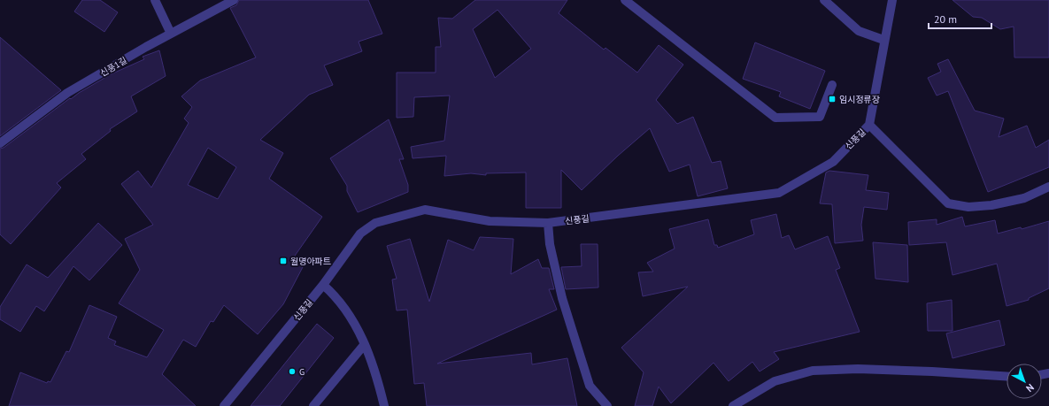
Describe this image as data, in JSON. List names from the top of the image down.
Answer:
{
  "streets": {
    "lane": ["신풍1길", "신풍길"]
  },
  "places": {
    "transit": ["임시정류장", "월명아파트"],
    "other": ["G"]
  },
  "scale_bar": "20 m",
  "north": "bottom right"
}
